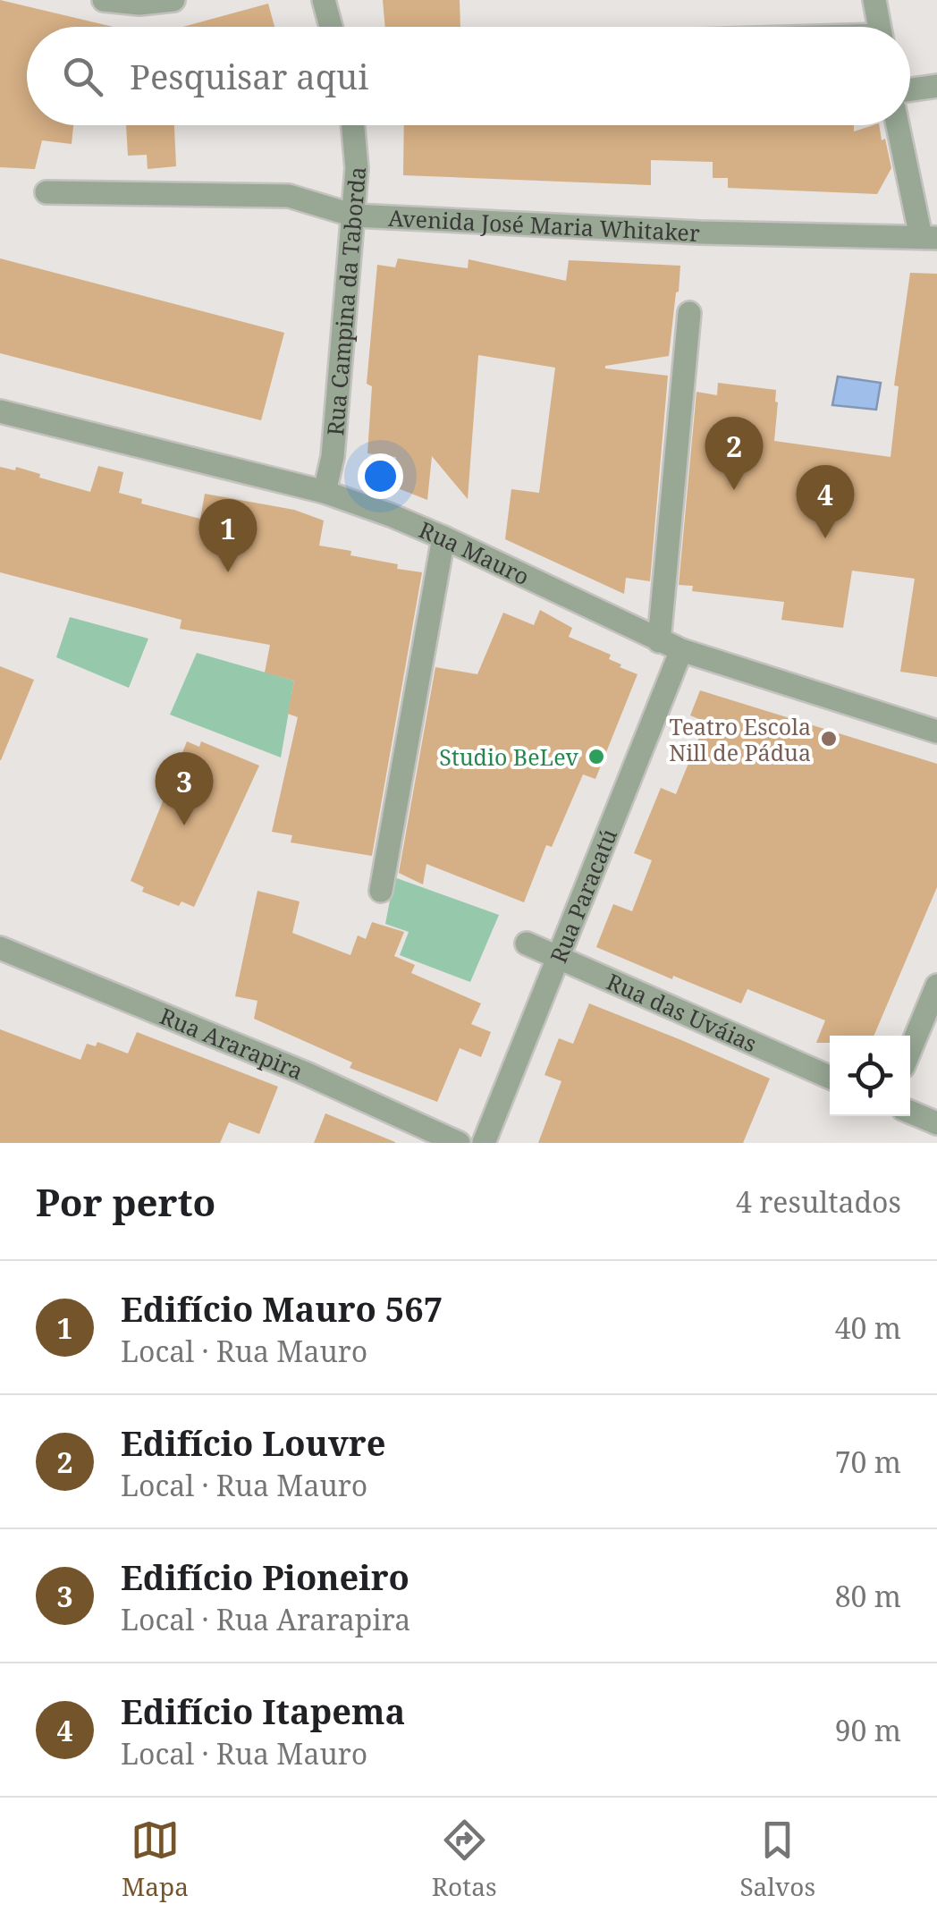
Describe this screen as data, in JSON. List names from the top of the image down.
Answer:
{
  "streets": {
    "street": [
      "Avenida José Maria Whitaker",
      "Rua Campina da Taborda",
      "Rua Mauro",
      "Rua Paracatú",
      "Rua das Uváias",
      "Rua Ararapira"
    ]
  },
  "crossings": [
    ["Avenida José Maria Whitaker", "Rua Campina da Taborda"],
    ["Rua Campina da Taborda", "Rua Mauro"],
    ["Rua Mauro", "Rua Paracatú"],
    ["Rua Paracatú", "Rua das Uváias"]
  ],
  "places": ["Teatro Escola Nill de Pádua", "Studio BeLev"],
  "page": {
    "search": "Pesquisar aqui",
    "pins": [
      "2",
      "4",
      "1",
      "3"
    ],
    "heading": ["Por perto", "4 resultados"],
    "list": [
      {
        "mark": "1",
        "name": "Edifício Mauro 567",
        "note": "Local · Rua Mauro",
        "value": "40 m"
      },
      {
        "mark": "2",
        "name": "Edifício Louvre",
        "note": "Local · Rua Mauro",
        "value": "70 m"
      },
      {
        "mark": "3",
        "name": "Edifício Pioneiro",
        "note": "Local · Rua Ararapira",
        "value": "80 m"
      },
      {
        "mark": "4",
        "name": "Edifício Itapema",
        "note": "Local · Rua Mauro",
        "value": "90 m"
      }
    ],
    "nav": ["Mapa", "Rotas", "Salvos"]
  }
}
